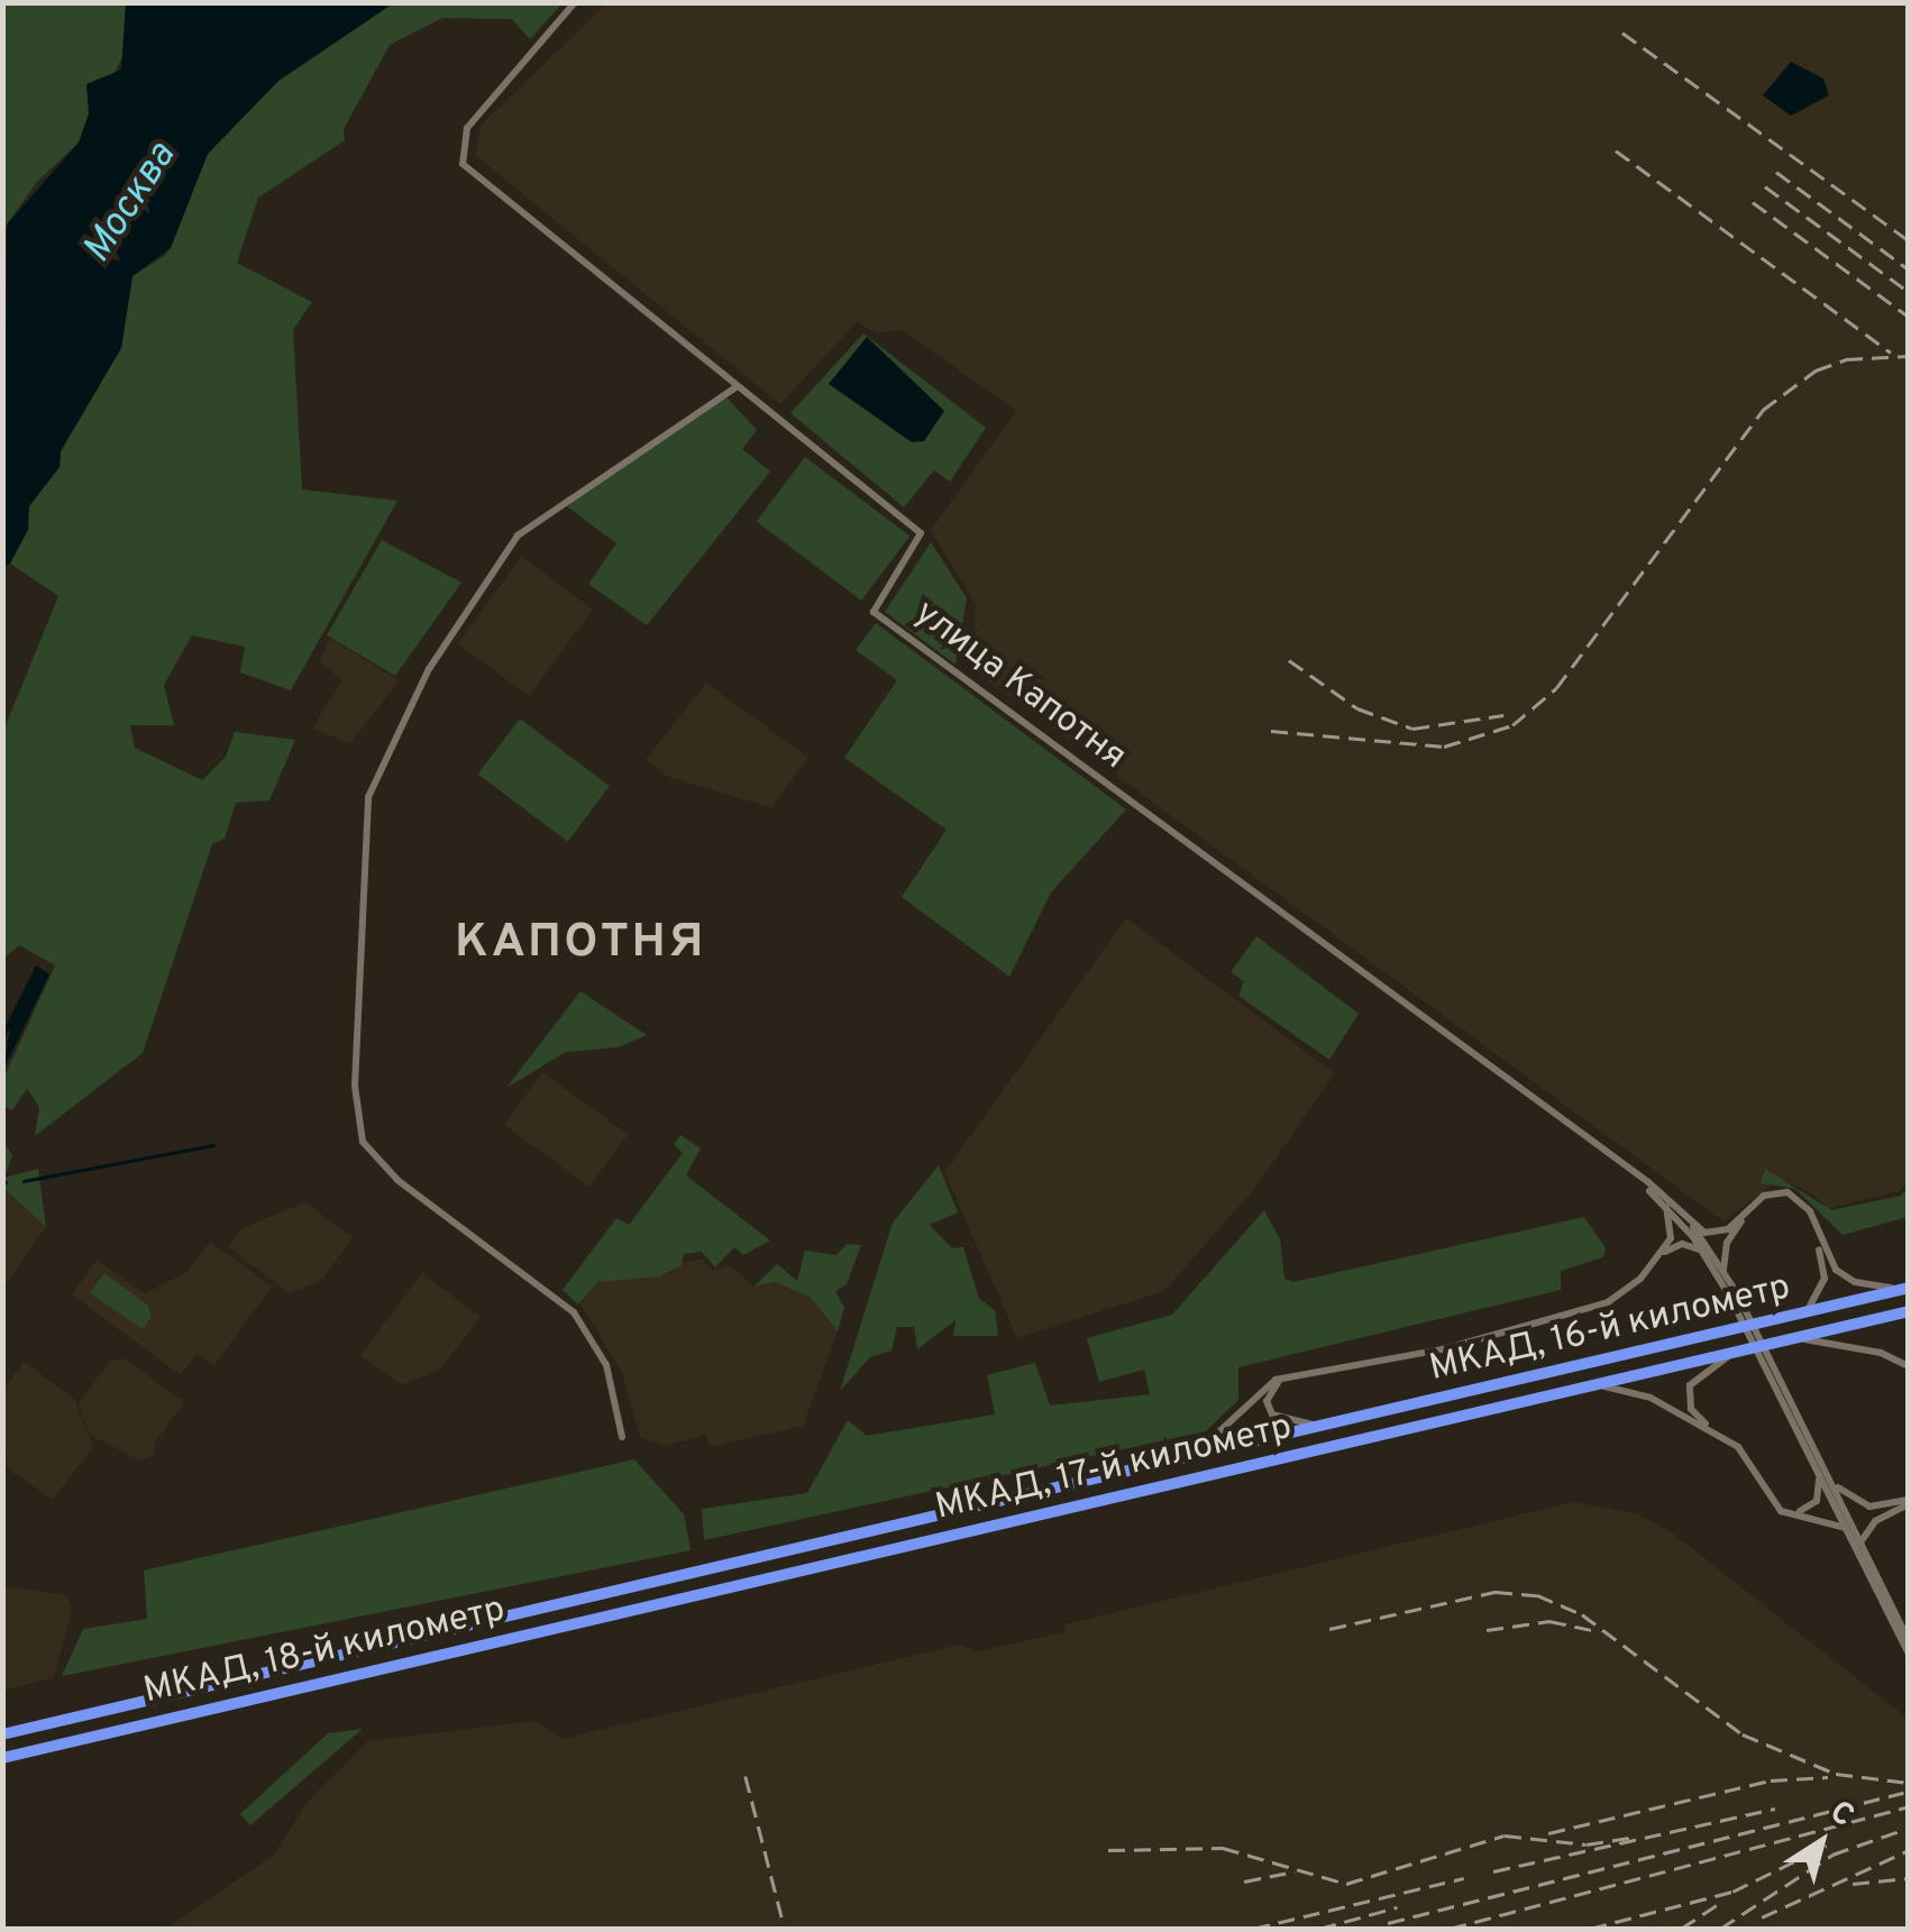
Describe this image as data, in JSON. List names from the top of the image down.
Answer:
{
  "streets": {
    "highway": ["МКАД, 16-й километр", "МКАД, 17-й километр", "МКАД, 18-й километр"],
    "main road": ["улица Капотня"]
  },
  "crossings": [
    ["МКАД, 16-й километр", "МКАД, 17-й километр"],
    ["МКАД, 17-й километр", "МКАД, 18-й километр"]
  ],
  "districts": ["КАПОТНЯ"],
  "water": ["Москва"],
  "north": "top right"
}
